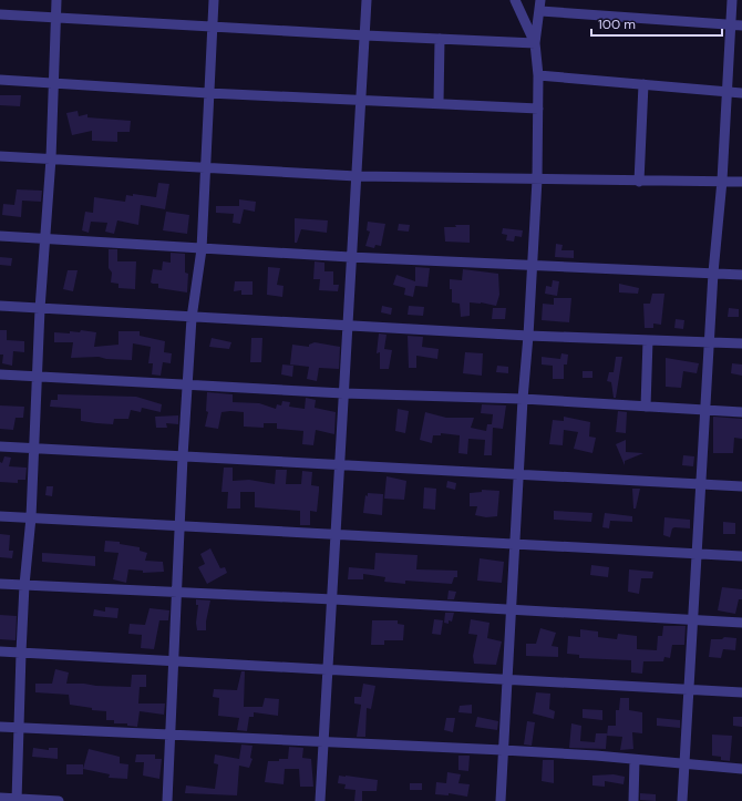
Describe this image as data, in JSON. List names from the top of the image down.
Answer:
{
  "scale_bar": "100 m"
}
